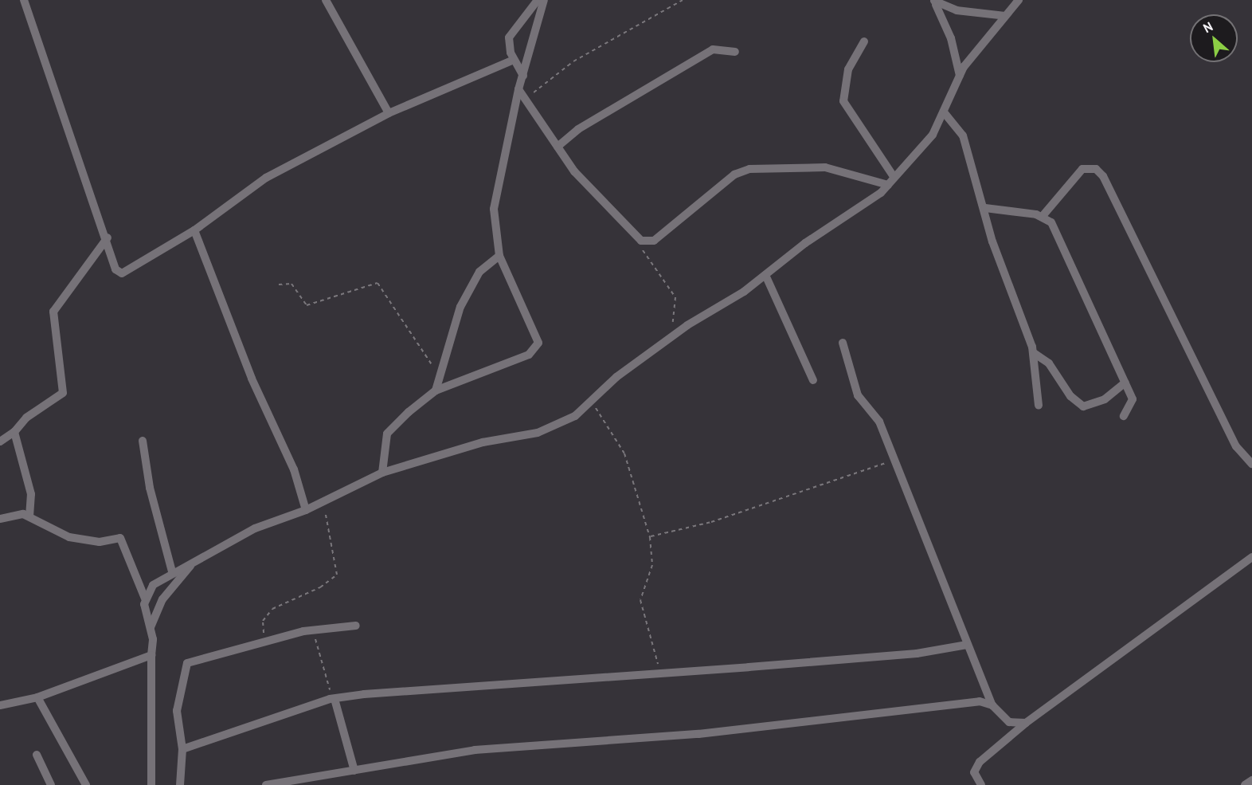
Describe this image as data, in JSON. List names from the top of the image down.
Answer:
{
  "north": "top left"
}
